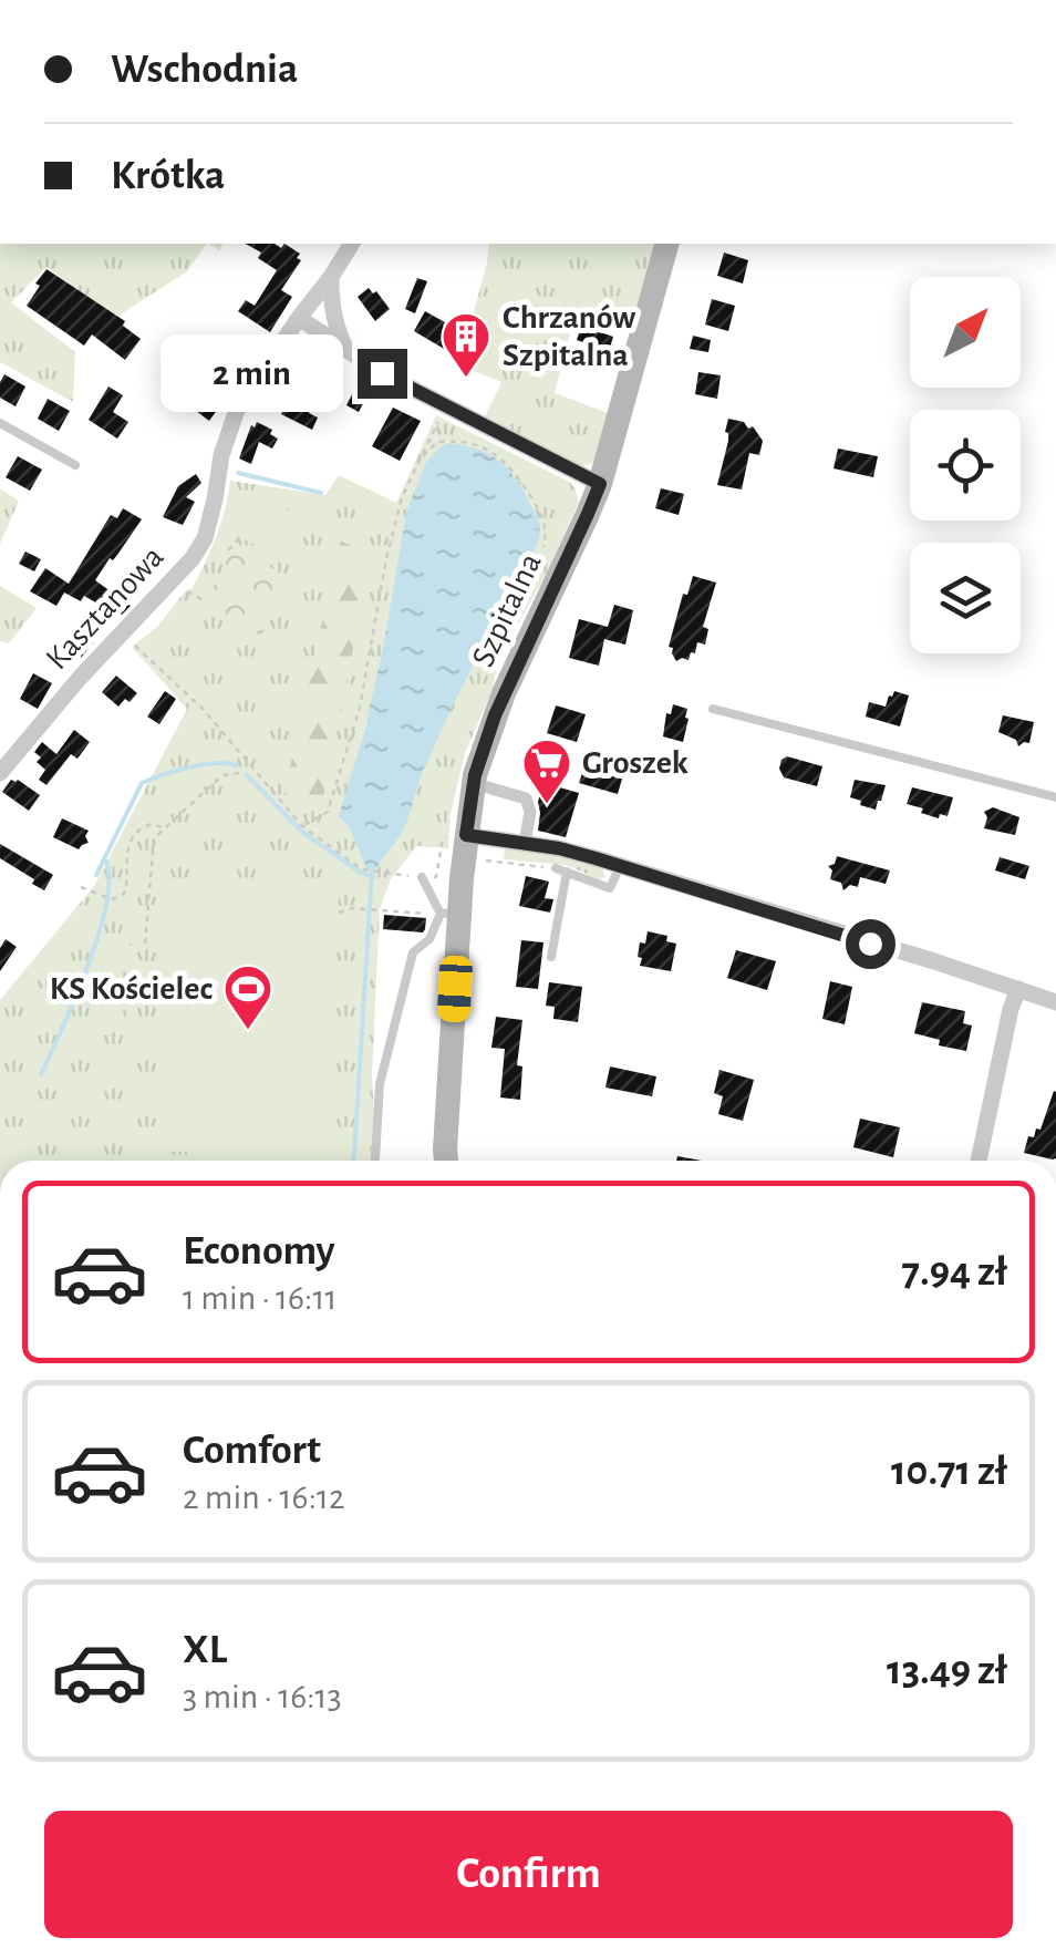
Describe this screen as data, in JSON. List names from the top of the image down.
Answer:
{
  "streets": {
    "main road": ["Szpitalna"],
    "street": ["Kasztanowa"]
  },
  "places": {
    "building": ["Chrzanów Szpitalna"],
    "supermarket": ["Groszek"],
    "sports": ["KS Kościelec"]
  },
  "north": "top right",
  "page": {
    "banner": ["Wschodnia", "Krótka"],
    "bubble": "2 min",
    "list": [
      {
        "name": "Economy",
        "note": "1 min · 16:11",
        "value": "7.94 zł"
      },
      {
        "name": "Comfort",
        "note": "2 min · 16:12",
        "value": "10.71 zł"
      },
      {
        "name": "XL",
        "note": "3 min · 16:13",
        "value": "13.49 zł"
      }
    ],
    "buttons": "Confirm"
  }
}
